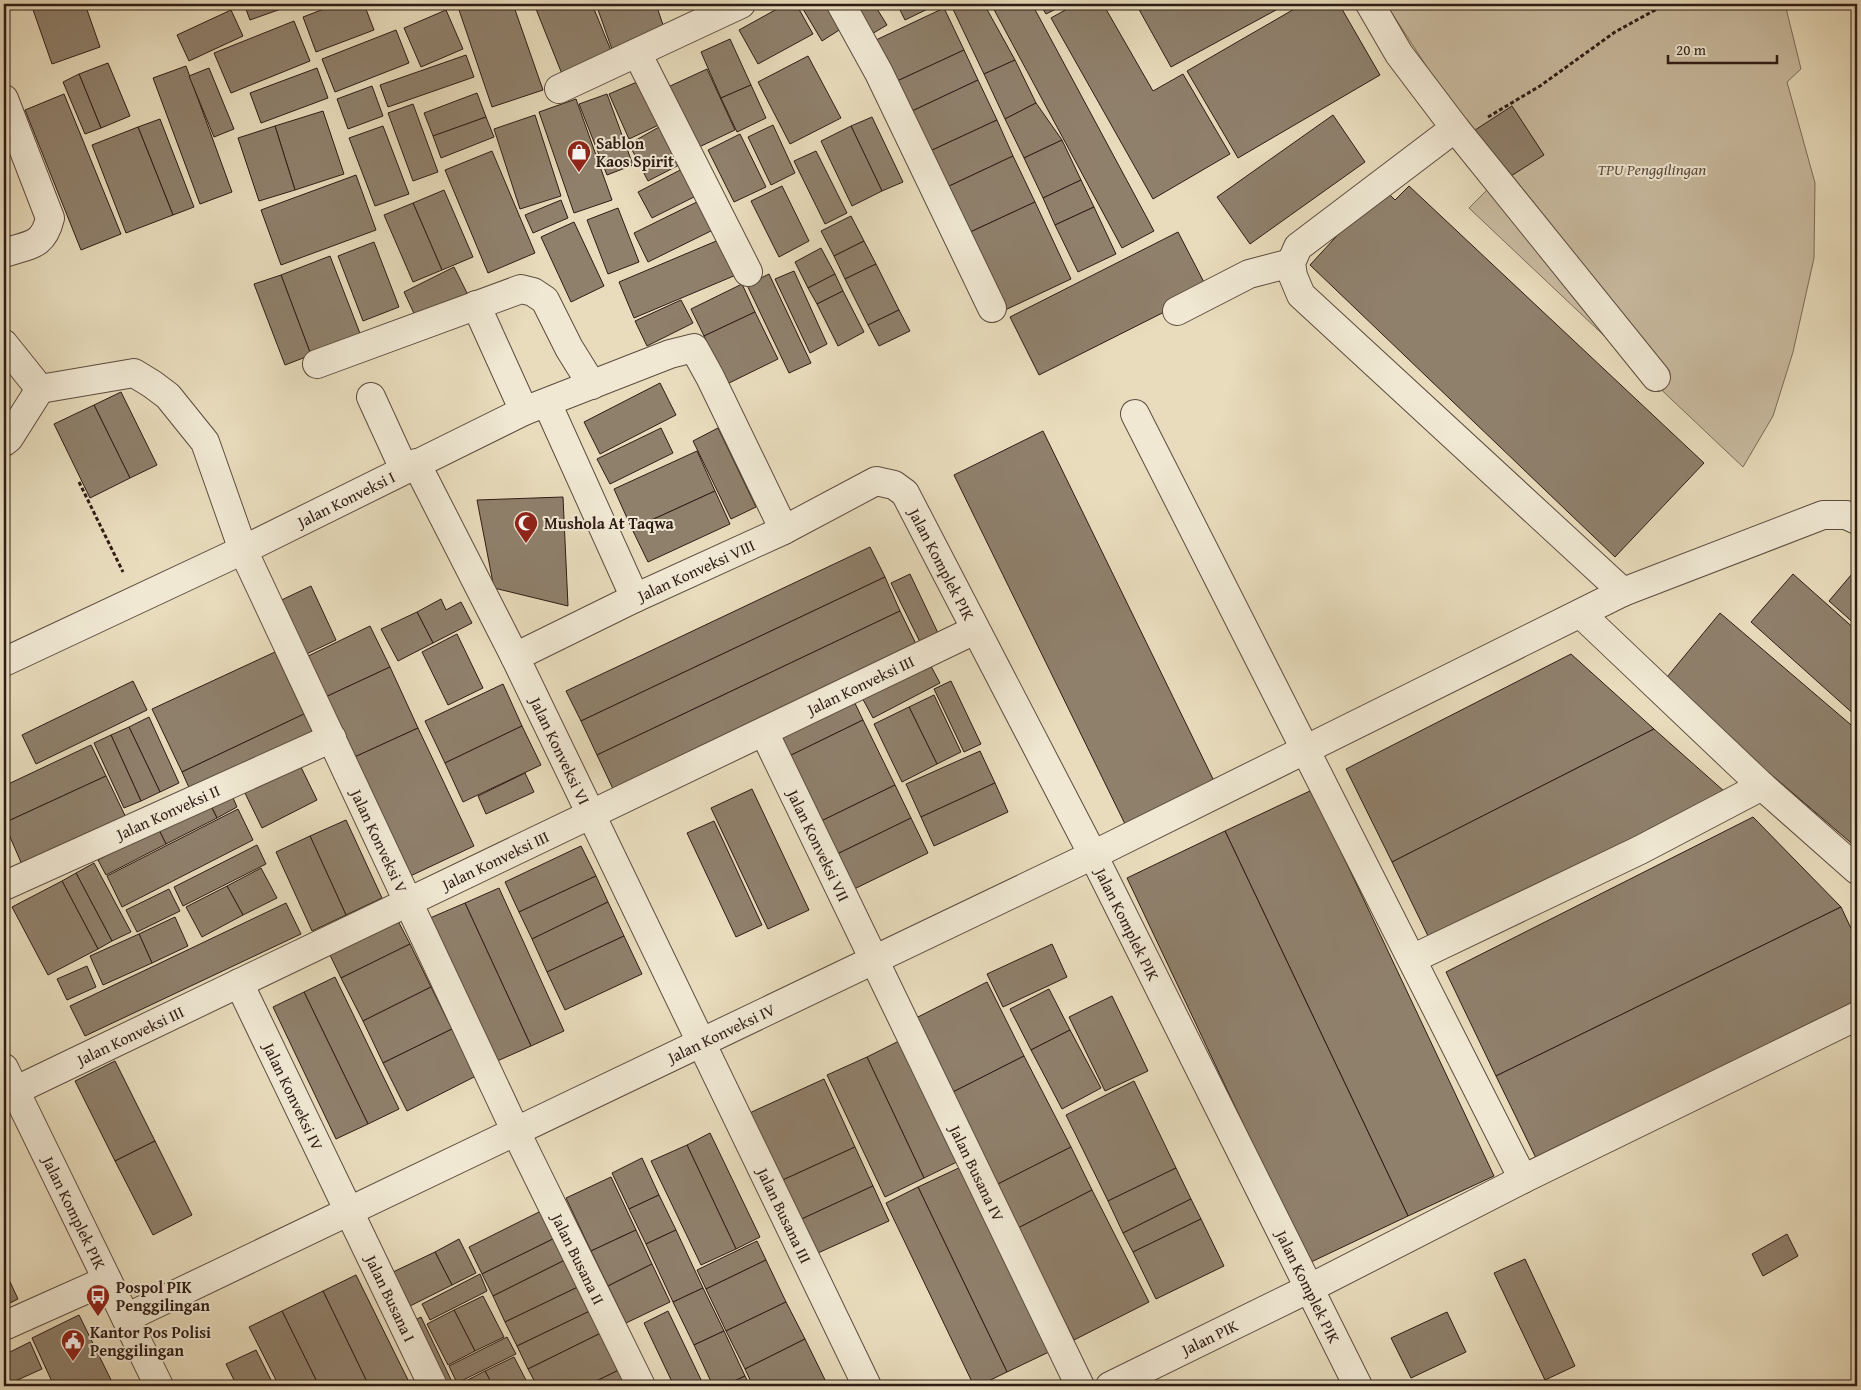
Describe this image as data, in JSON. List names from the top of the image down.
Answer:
{
  "streets": {
    "street": [
      "Jalan Konveksi I",
      "Jalan Komplek PIK",
      "Jalan Konveksi VIII",
      "Jalan Konveksi III",
      "Jalan Konveksi VI",
      "Jalan Konveksi II",
      "Jalan Konveksi V",
      "Jalan Konveksi VII",
      "Jalan Konveksi IV",
      "Jalan Busana IV",
      "Jalan Busana III",
      "Jalan Busana II",
      "Jalan Busana I",
      "Jalan PIK"
    ]
  },
  "crossings": [
    ["Jalan Konveksi I", "Jalan Konveksi VIII"],
    ["Jalan Konveksi I", "Jalan Konveksi VI"],
    ["Jalan Konveksi I", "Jalan Konveksi V"],
    ["Jalan Komplek PIK", "Jalan Konveksi VIII"],
    ["Jalan Komplek PIK", "Jalan Konveksi III"],
    ["Jalan Komplek PIK", "Jalan Konveksi IV"],
    ["Jalan Komplek PIK", "Jalan PIK"],
    ["Jalan Konveksi VIII", "Jalan Konveksi VI"],
    ["Jalan Konveksi III", "Jalan Konveksi VI"],
    ["Jalan Konveksi III", "Jalan Konveksi V"],
    ["Jalan Konveksi III", "Jalan Konveksi VII"],
    ["Jalan Konveksi III", "Jalan Konveksi IV"],
    ["Jalan Konveksi VI", "Jalan Konveksi IV"],
    ["Jalan Konveksi VI", "Jalan Busana III"],
    ["Jalan Konveksi II", "Jalan Konveksi V"],
    ["Jalan Konveksi V", "Jalan Konveksi IV"],
    ["Jalan Konveksi V", "Jalan Busana II"],
    ["Jalan Konveksi VII", "Jalan Konveksi IV"],
    ["Jalan Konveksi VII", "Jalan Busana IV"],
    ["Jalan Konveksi IV", "Jalan Busana IV"],
    ["Jalan Konveksi IV", "Jalan Busana III"],
    ["Jalan Konveksi IV", "Jalan Busana II"],
    ["Jalan Konveksi IV", "Jalan Busana I"]
  ],
  "parks": ["TPU Penggilingan"],
  "places": {
    "shop": ["Sablon Kaos Spirit"],
    "mosque": ["Mushola At Taqwa"],
    "bus stop": ["Pospol PIK Penggilingan"],
    "public building": ["Kantor Pos Polisi Penggilingan"]
  },
  "scale_bar": "20 m"
}
